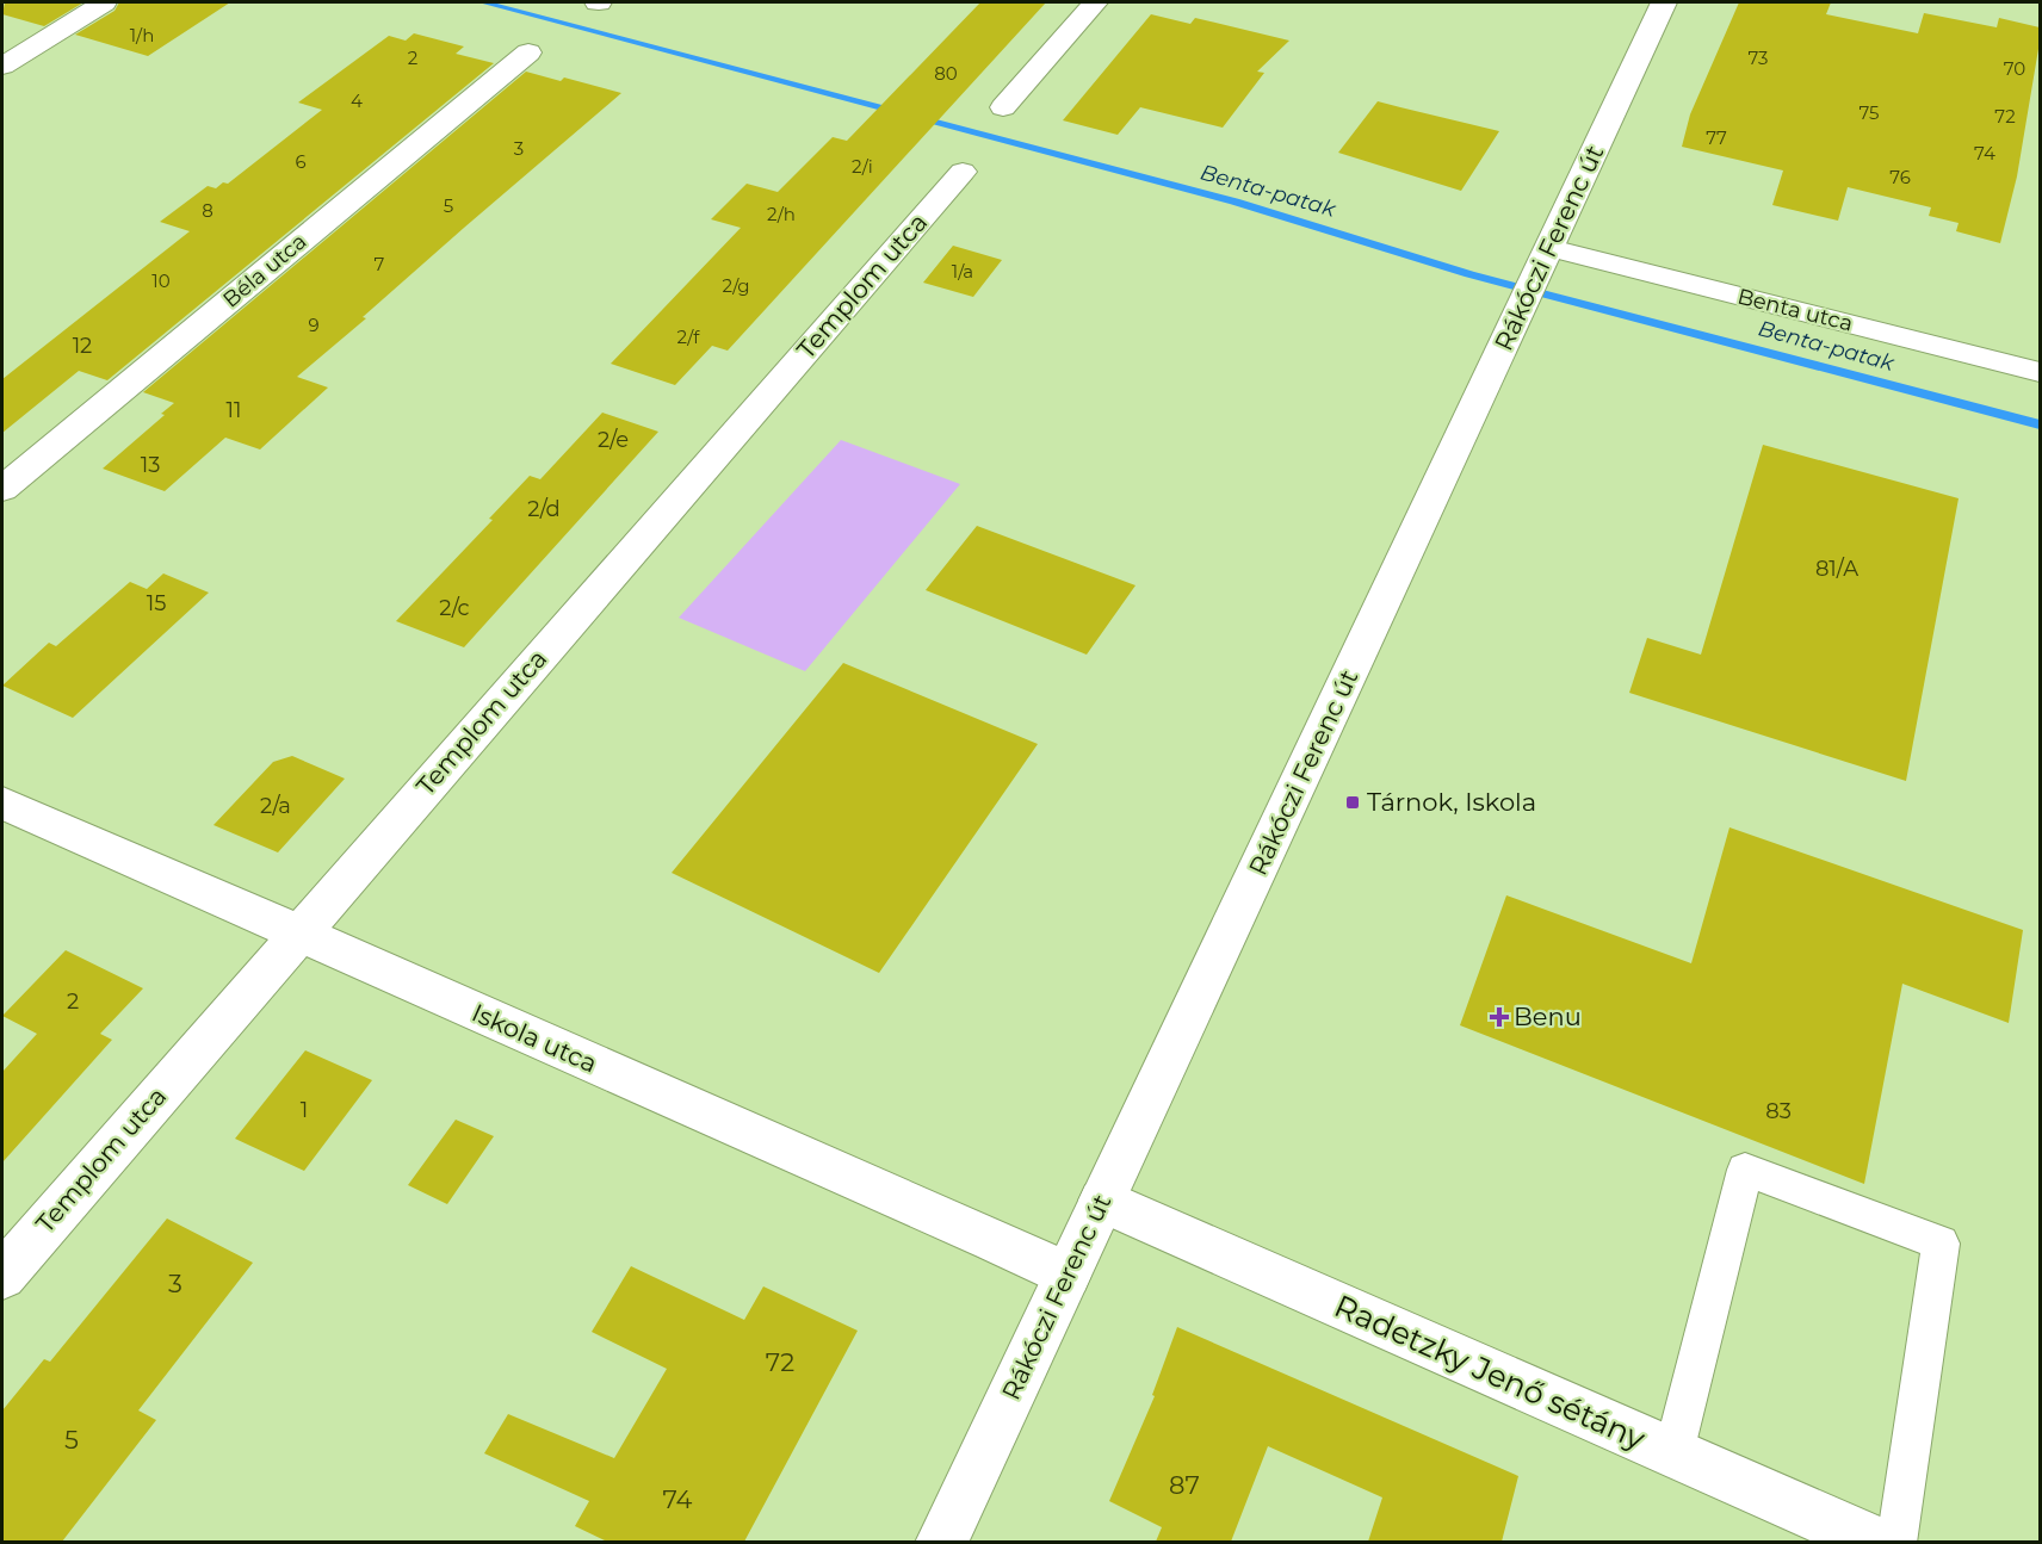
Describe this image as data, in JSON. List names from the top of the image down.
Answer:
{
  "streets": {
    "street": [
      "Rákóczi Ferenc út",
      "Béla utca",
      "Templom utca",
      "Benta utca",
      "Iskola utca",
      "Radetzky Jenő sétány"
    ]
  },
  "crossings": [
    ["Rákóczi Ferenc út", "Benta utca"],
    ["Rákóczi Ferenc út", "Iskola utca"],
    ["Rákóczi Ferenc út", "Radetzky Jenő sétány"],
    ["Templom utca", "Iskola utca"]
  ],
  "water": ["Benta-patak"],
  "places": {
    "transit": ["Tárnok, Iskola"],
    "health": ["Benu"]
  },
  "house_numbers": [
    "1/h",
    "2",
    "73",
    "70",
    "80",
    "4",
    "75",
    "72",
    "77",
    "3",
    "74",
    "6",
    "2/i",
    "76",
    "5",
    "8",
    "2/h",
    "7",
    "1/a",
    "10",
    "2/g",
    "9",
    "2/f",
    "12",
    "11",
    "2/e",
    "13",
    "2/d",
    "81/A",
    "15",
    "2/c",
    "2/a",
    "2",
    "1",
    "83",
    "3",
    "72",
    "5",
    "87",
    "74"
  ]
}
